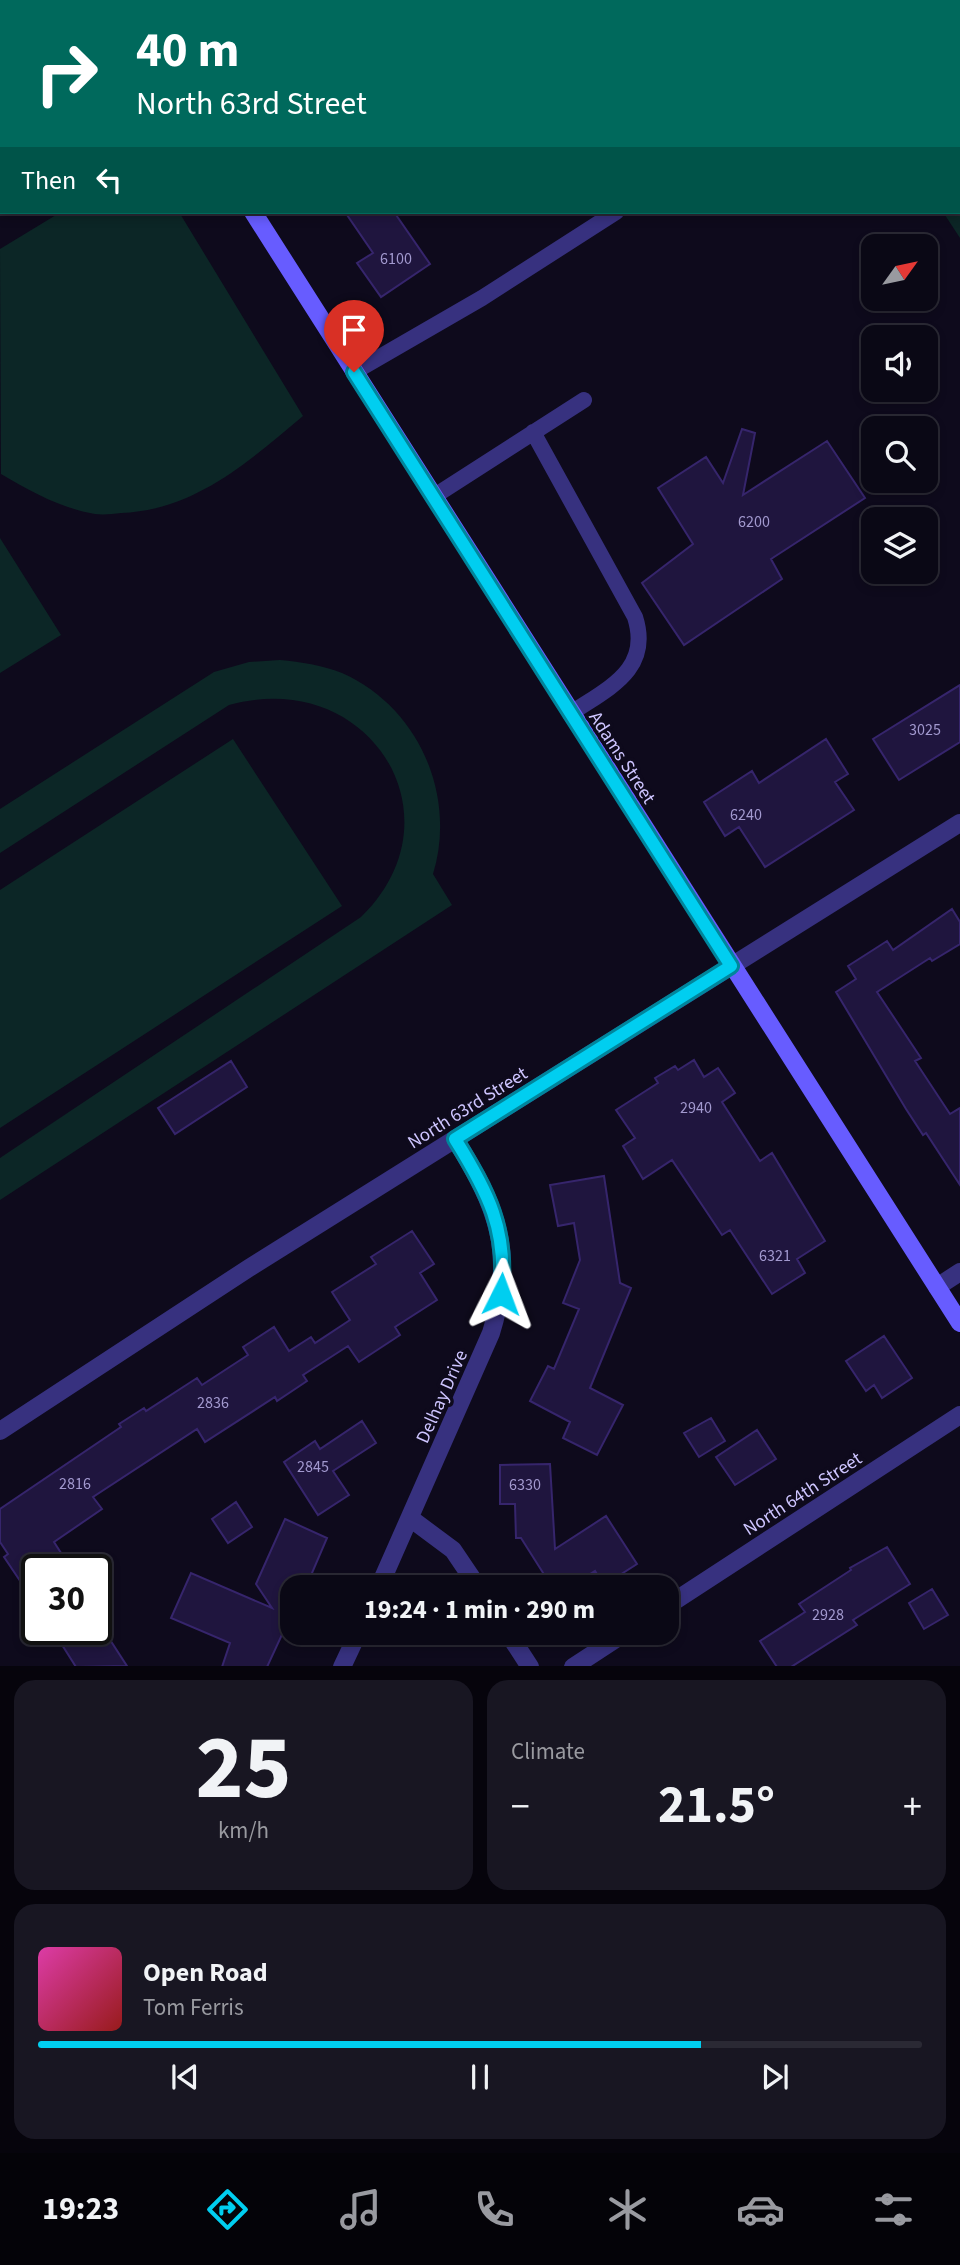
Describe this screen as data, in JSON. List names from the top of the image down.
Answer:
{
  "streets": {
    "main road": ["Adams Street"],
    "street": ["North 63rd Street", "Delhay Drive", "North 64th Street"]
  },
  "crossings": [
    ["Adams Street", "North 63rd Street"],
    ["North 63rd Street", "Delhay Drive"]
  ],
  "house_numbers": [
    "6100",
    "6200",
    "3025",
    "6240",
    "2940",
    "6321",
    "2836",
    "2845",
    "2816",
    "6330",
    "2928"
  ],
  "north": "top right",
  "page": {
    "turn": ["40 m", "North 63rd Street"],
    "then": "Then",
    "limit": "30",
    "trip": "19:24 · 1 min · 290 m",
    "tile": [
      ["25", "km/h"],
      "Climate"
    ],
    "heat": ["−", "21.5°", "+"],
    "song": ["Open Road", "Tom Ferris"],
    "tabs": "19:23"
  }
}
